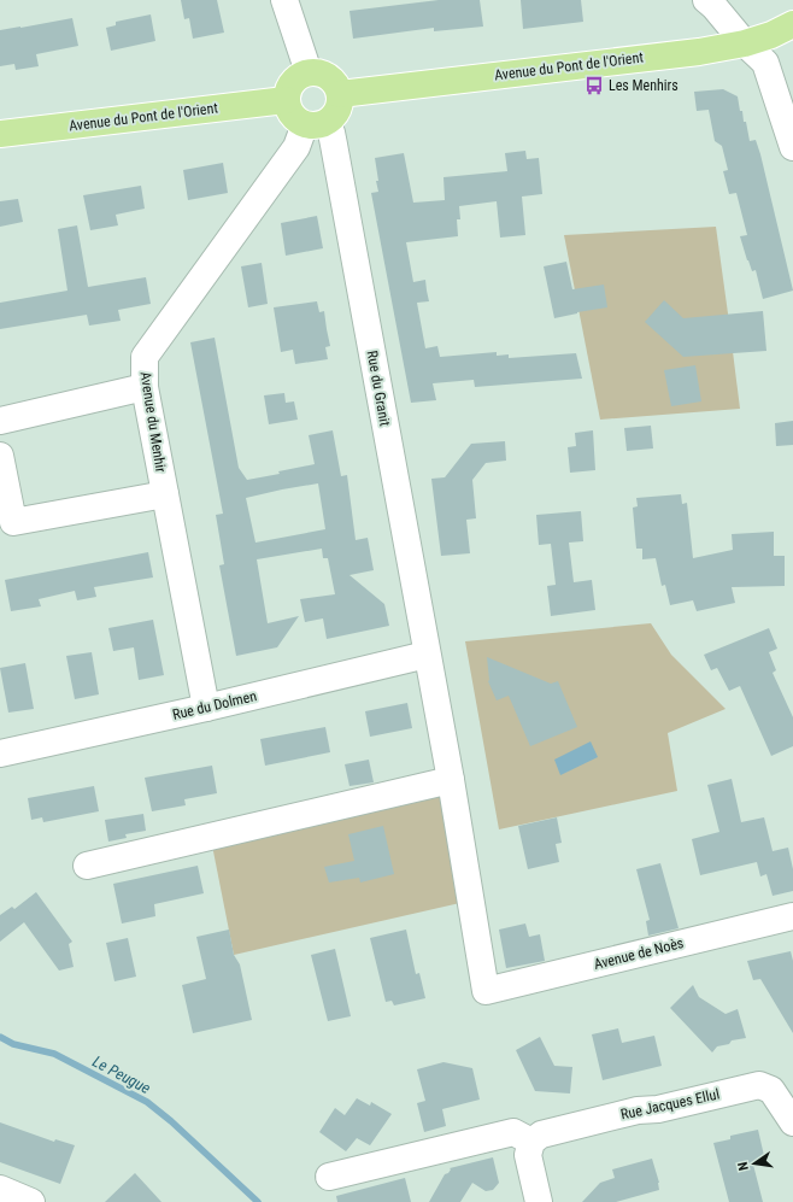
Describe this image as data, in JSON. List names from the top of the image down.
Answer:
{
  "streets": {
    "main road": ["Avenue du Pont de l'Orient"],
    "street": [
      "Rue du Granit",
      "Avenue du Menhir",
      "Rue du Dolmen",
      "Avenue de Noès",
      "Rue Jacques Ellul"
    ]
  },
  "crossings": [
    ["Avenue du Pont de l'Orient", "Rue du Granit"],
    ["Avenue du Pont de l'Orient", "Avenue du Menhir"],
    ["Rue du Granit", "Avenue du Menhir"],
    ["Rue du Granit", "Rue du Dolmen"],
    ["Rue du Granit", "Avenue de Noès"],
    ["Avenue du Menhir", "Rue du Dolmen"]
  ],
  "water": ["Le Peugue"],
  "places": {
    "bus stop": ["Les Menhirs"]
  },
  "north": "left"
}
